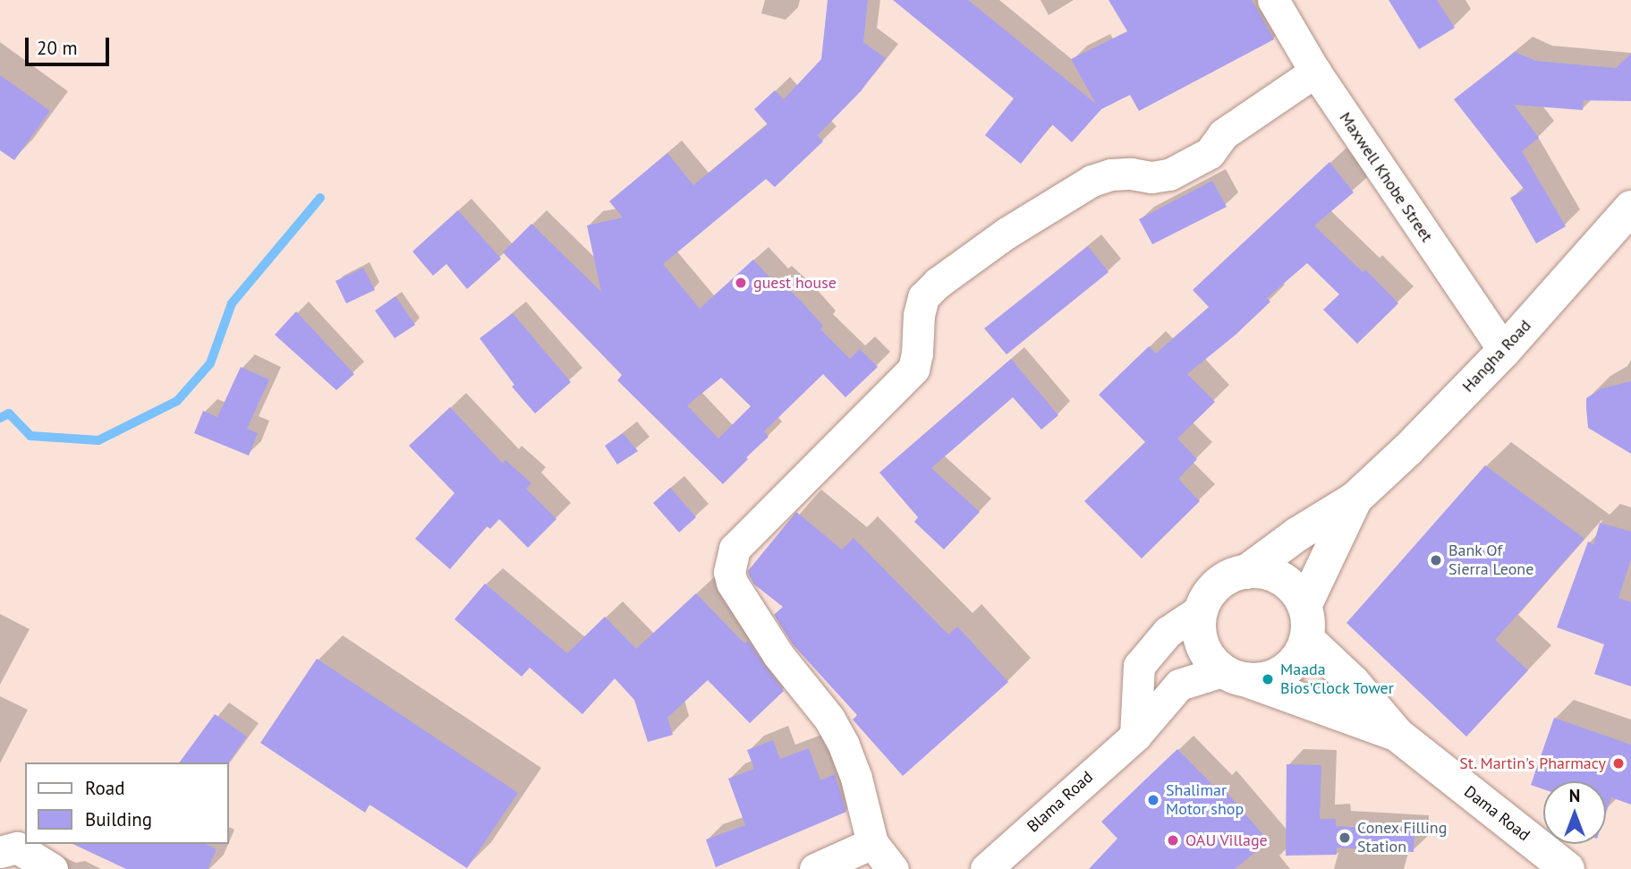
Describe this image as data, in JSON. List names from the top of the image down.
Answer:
{
  "streets": {
    "highway": ["Hangha Road", "Dama Road"],
    "street": ["Maxwell Khobe Street", "Blama Road"]
  },
  "crossings": [
    ["Maxwell Khobe Street", "Hangha Road"],
    ["Hangha Road", "Blama Road"]
  ],
  "places": [
    "guest house",
    "Bank Of Sierra Leone",
    "Maada Bios'Clock Tower",
    "St. Martin's Pharmacy",
    "Shalimar Motor shop",
    "Conex Filling Station",
    "OAU Village"
  ],
  "legend": ["Road", "Building"],
  "scale_bar": "20 m",
  "north": "top"
}
